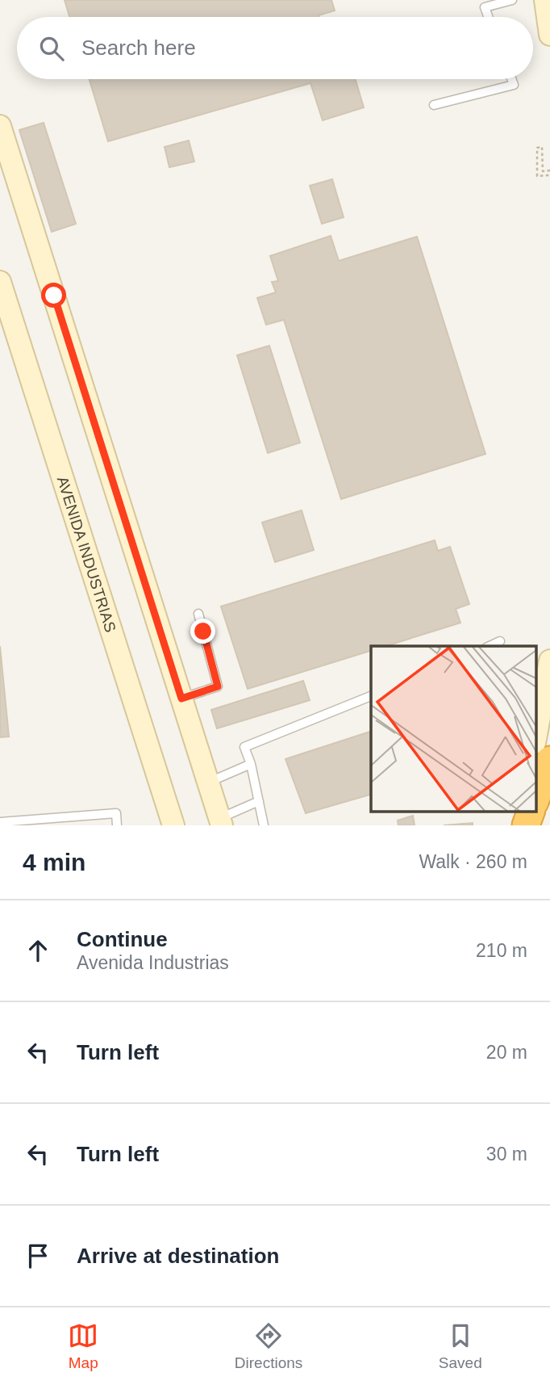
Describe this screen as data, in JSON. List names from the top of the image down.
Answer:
{
  "streets": {
    "main road": ["AVENIDA INDUSTRIAS"]
  },
  "page": {
    "search": "Search here",
    "heading": ["4 min", "Walk · 260 m"],
    "list": [
      ["Continue", "Avenida Industrias", "210 m"],
      ["Turn left", "20 m"],
      ["Turn left", "30 m"],
      "Arrive at destination"
    ],
    "nav": ["Map", "Directions", "Saved"]
  }
}
